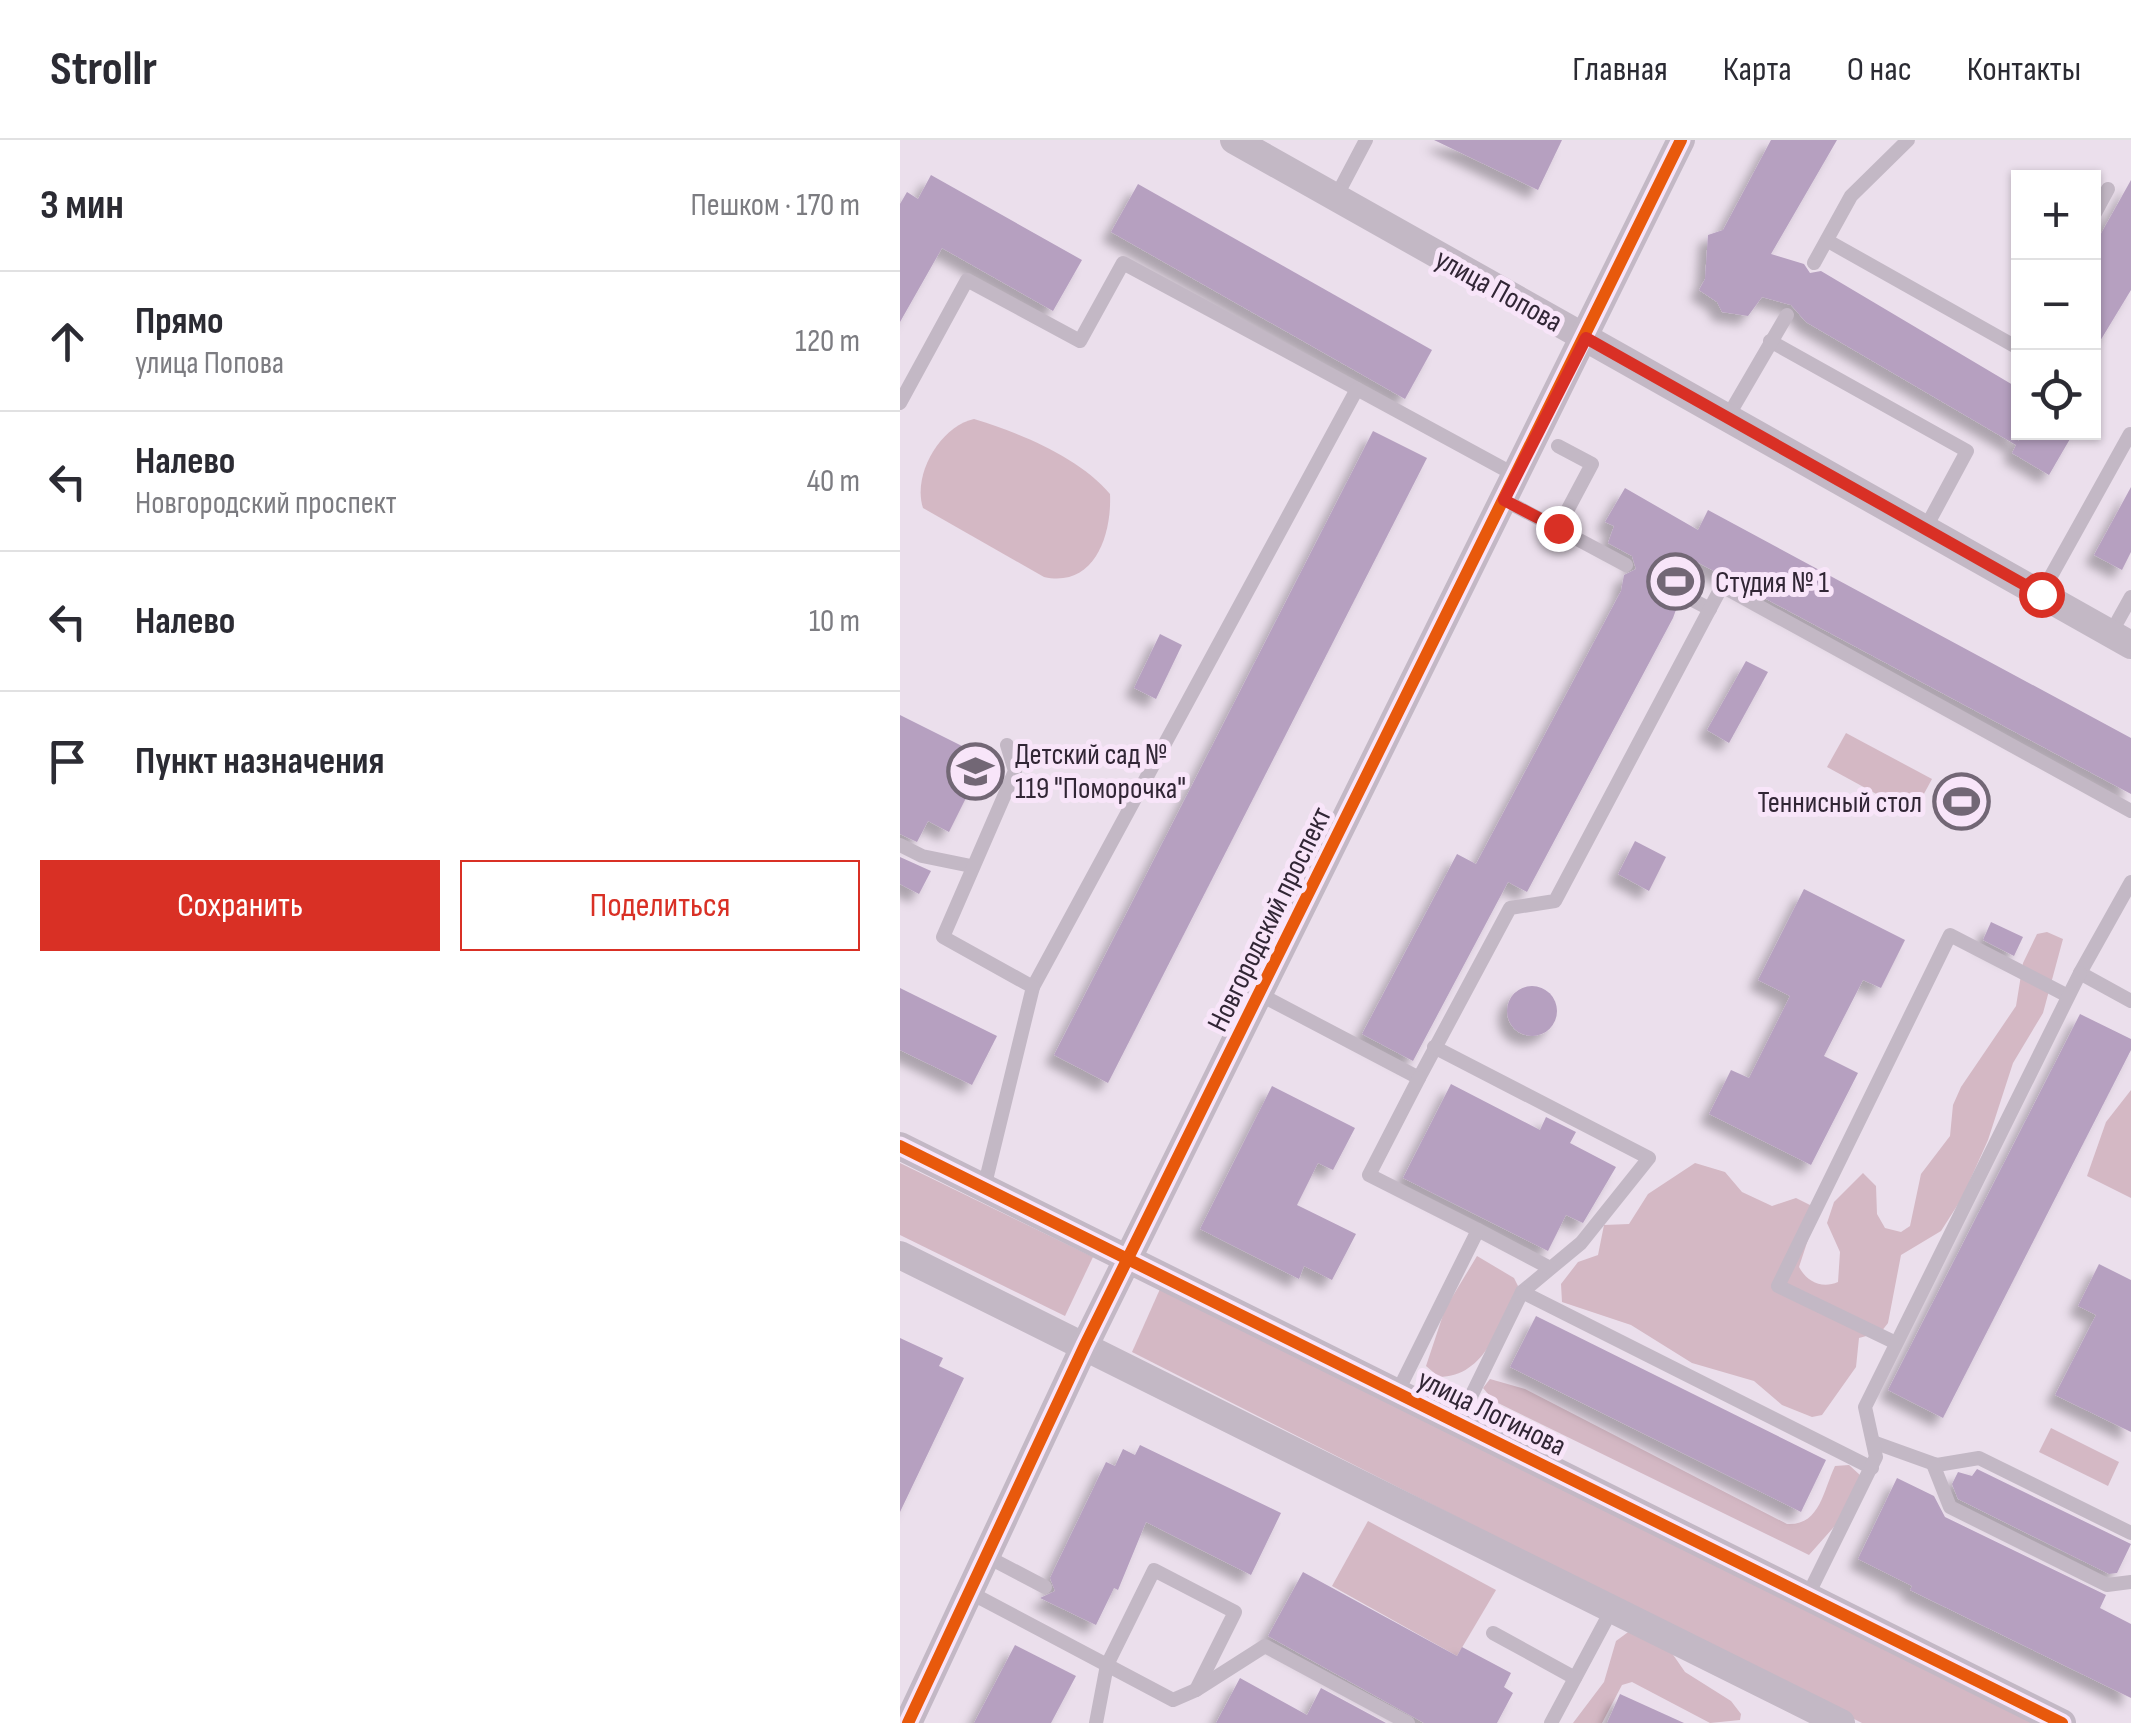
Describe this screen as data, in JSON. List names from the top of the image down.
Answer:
{
  "streets": {
    "street": ["улица Попова", "Новгородский проспект", "улица Логинова"]
  },
  "crossings": [
    ["улица Попова", "Новгородский проспект"],
    ["Новгородский проспект", "улица Логинова"]
  ],
  "places": {
    "sports": ["Студия № 1", "Теннисный стол"],
    "school or university": ["Детский сад № 119 \"Поморочка\""]
  },
  "page": {
    "header": "Strollr",
    "nav": [
      "Главная",
      "Карта",
      "О нас",
      "Контакты"
    ],
    "heading": ["3 мин", "Пешком · 170 m"],
    "map_buttons": ["+", "−"],
    "list": [
      ["Прямо", "улица Попова", "120 m"],
      ["Налево", "Новгородский проспект", "40 m"],
      ["Налево", "10 m"],
      "Пункт назначения"
    ],
    "buttons": ["Сохранить", "Поделиться"]
  }
}
